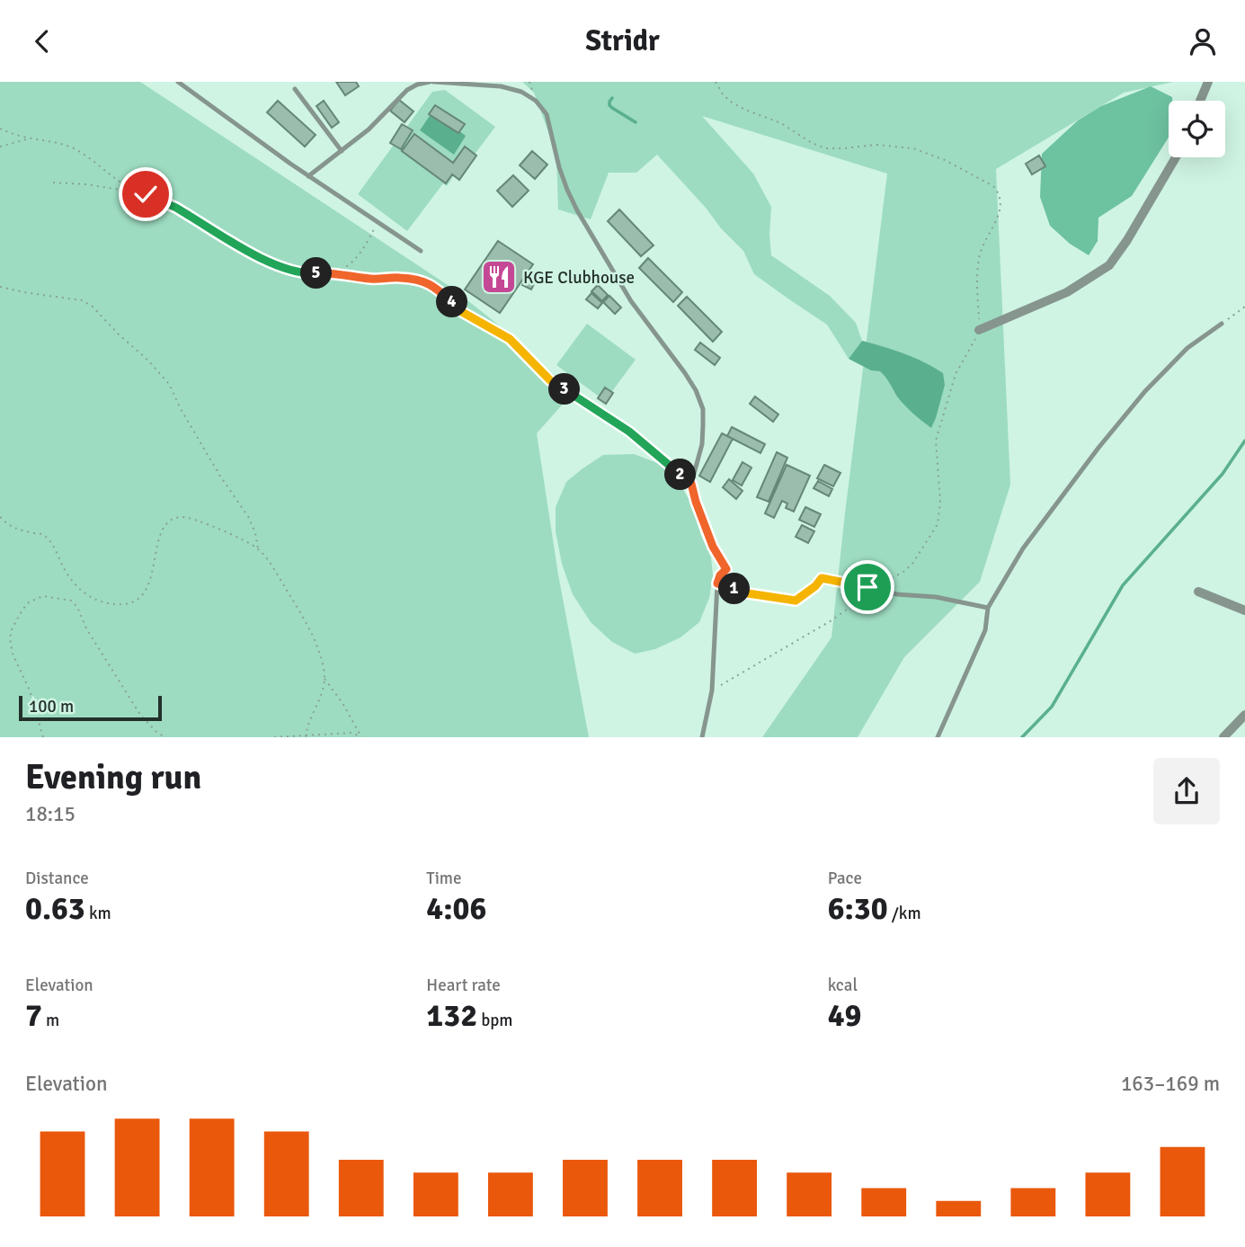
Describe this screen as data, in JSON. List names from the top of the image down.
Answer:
{
  "places": {
    "restaurant": ["KGE Clubhouse"]
  },
  "scale_bar": "100 m",
  "page": {
    "header": "Stridr",
    "pins": [
      "5",
      "4",
      "3",
      "2",
      "1"
    ],
    "scale": "100 m",
    "heading": ["Evening run", "18:15"],
    "stats": [
      ["Distance", "0.63 km"],
      ["Time", "4:06"],
      ["Pace", "6:30 /km"],
      ["Elevation", "7 m"],
      ["Heart rate", "132 bpm"],
      ["kcal", "49"]
    ],
    "chart": ["Elevation", "163–169 m"]
  }
}
